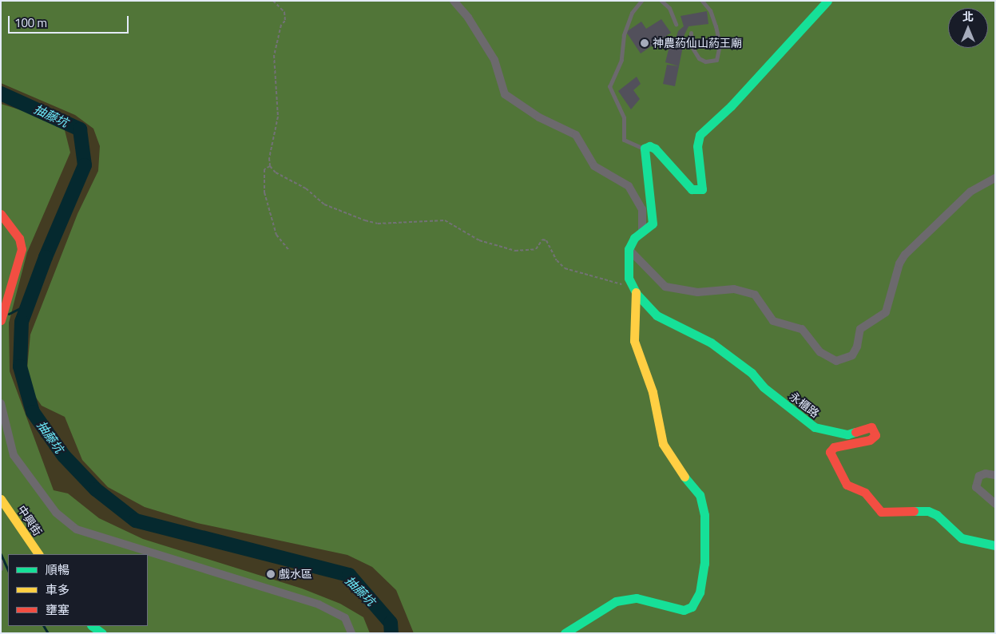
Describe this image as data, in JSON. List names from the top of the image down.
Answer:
{
  "streets": {
    "street": ["永櫃路", "中興街"]
  },
  "water": ["抽藤坑"],
  "places": ["神農葯仙山葯王廟", "戲水區"],
  "legend": ["順暢", "車多", "壅塞"],
  "scale_bar": "100 m",
  "north": "top"
}
